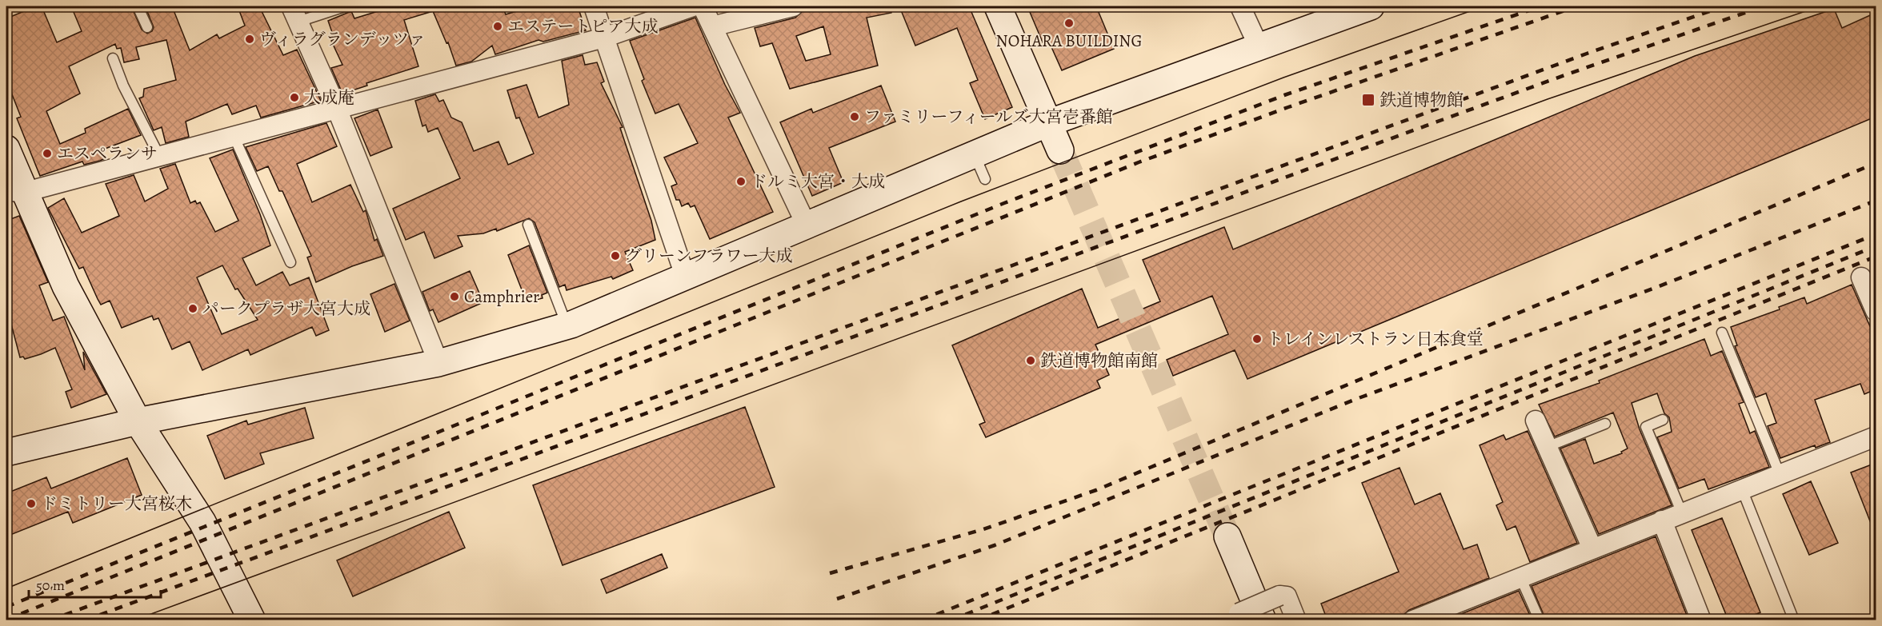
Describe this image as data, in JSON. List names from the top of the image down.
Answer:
{
  "places": {
    "other": [
      "NOHARA BUILDING",
      "エステートピア大成",
      "ヴィラグランデッツァ",
      "大成庵",
      "ファミリーフィールズ大宮壱番館",
      "エスペランサ",
      "ドルミ大宮・大成",
      "グリーンフラワー大成",
      "Camphrier",
      "パークプラザ大宮大成",
      "トレインレストラン日本食堂",
      "鉄道博物館南館",
      "ドミトリー大宮桜木"
    ],
    "transit": ["鉄道博物館"]
  },
  "scale_bar": "50 m"
}
